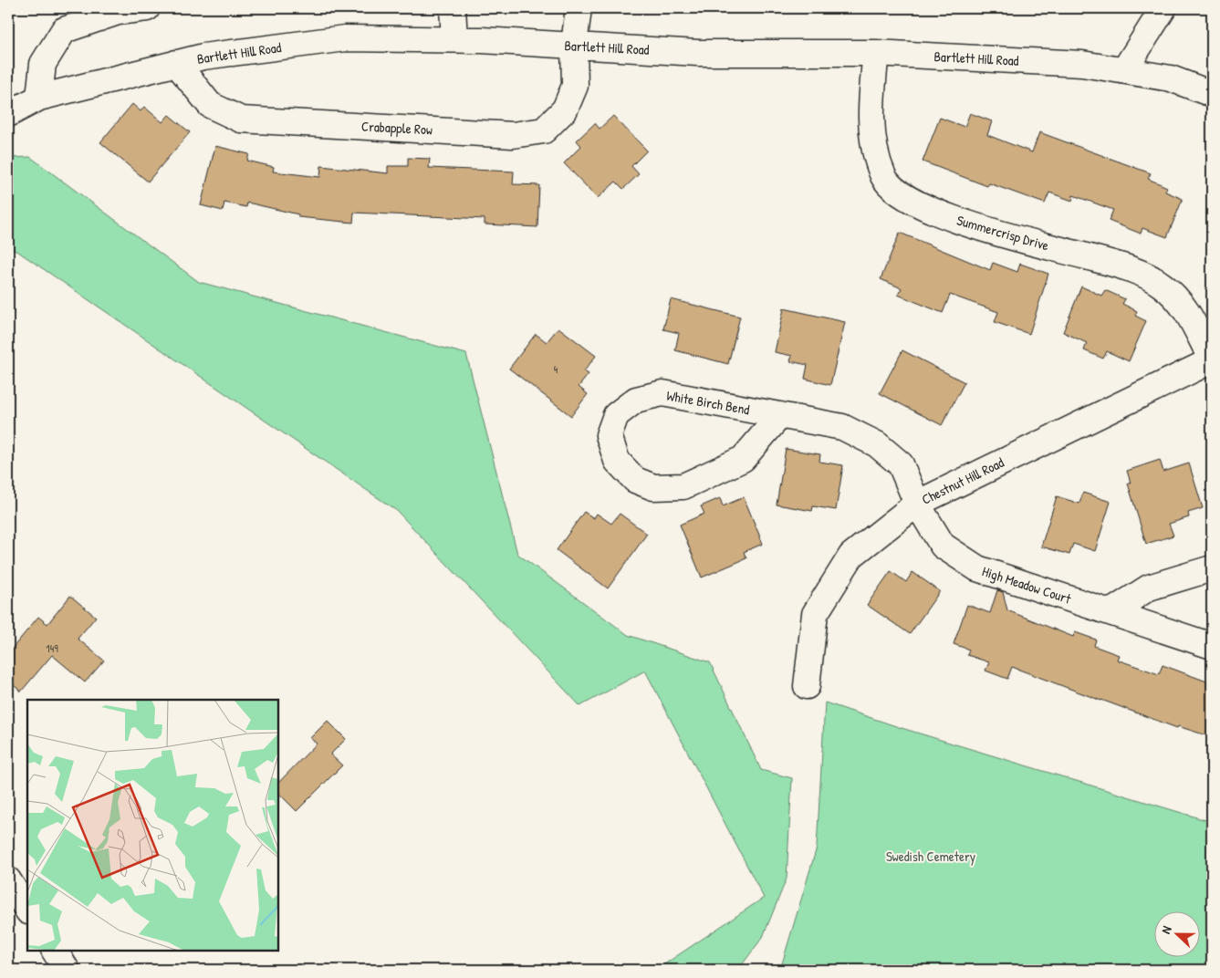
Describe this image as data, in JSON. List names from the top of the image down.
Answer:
{
  "streets": {
    "street": [
      "Bartlett Hill Road",
      "Crabapple Row",
      "Summercrisp Drive",
      "White Birch Bend",
      "Chestnut Hill Road",
      "High Meadow Court"
    ]
  },
  "crossings": [
    ["Bartlett Hill Road", "Crabapple Row"],
    ["Bartlett Hill Road", "Summercrisp Drive"],
    ["Summercrisp Drive", "Chestnut Hill Road"],
    ["White Birch Bend", "Chestnut Hill Road"],
    ["White Birch Bend", "High Meadow Court"],
    ["Chestnut Hill Road", "High Meadow Court"]
  ],
  "parks": ["Swedish Cemetery"],
  "house_numbers": ["4", "149"],
  "north": "left"
}
